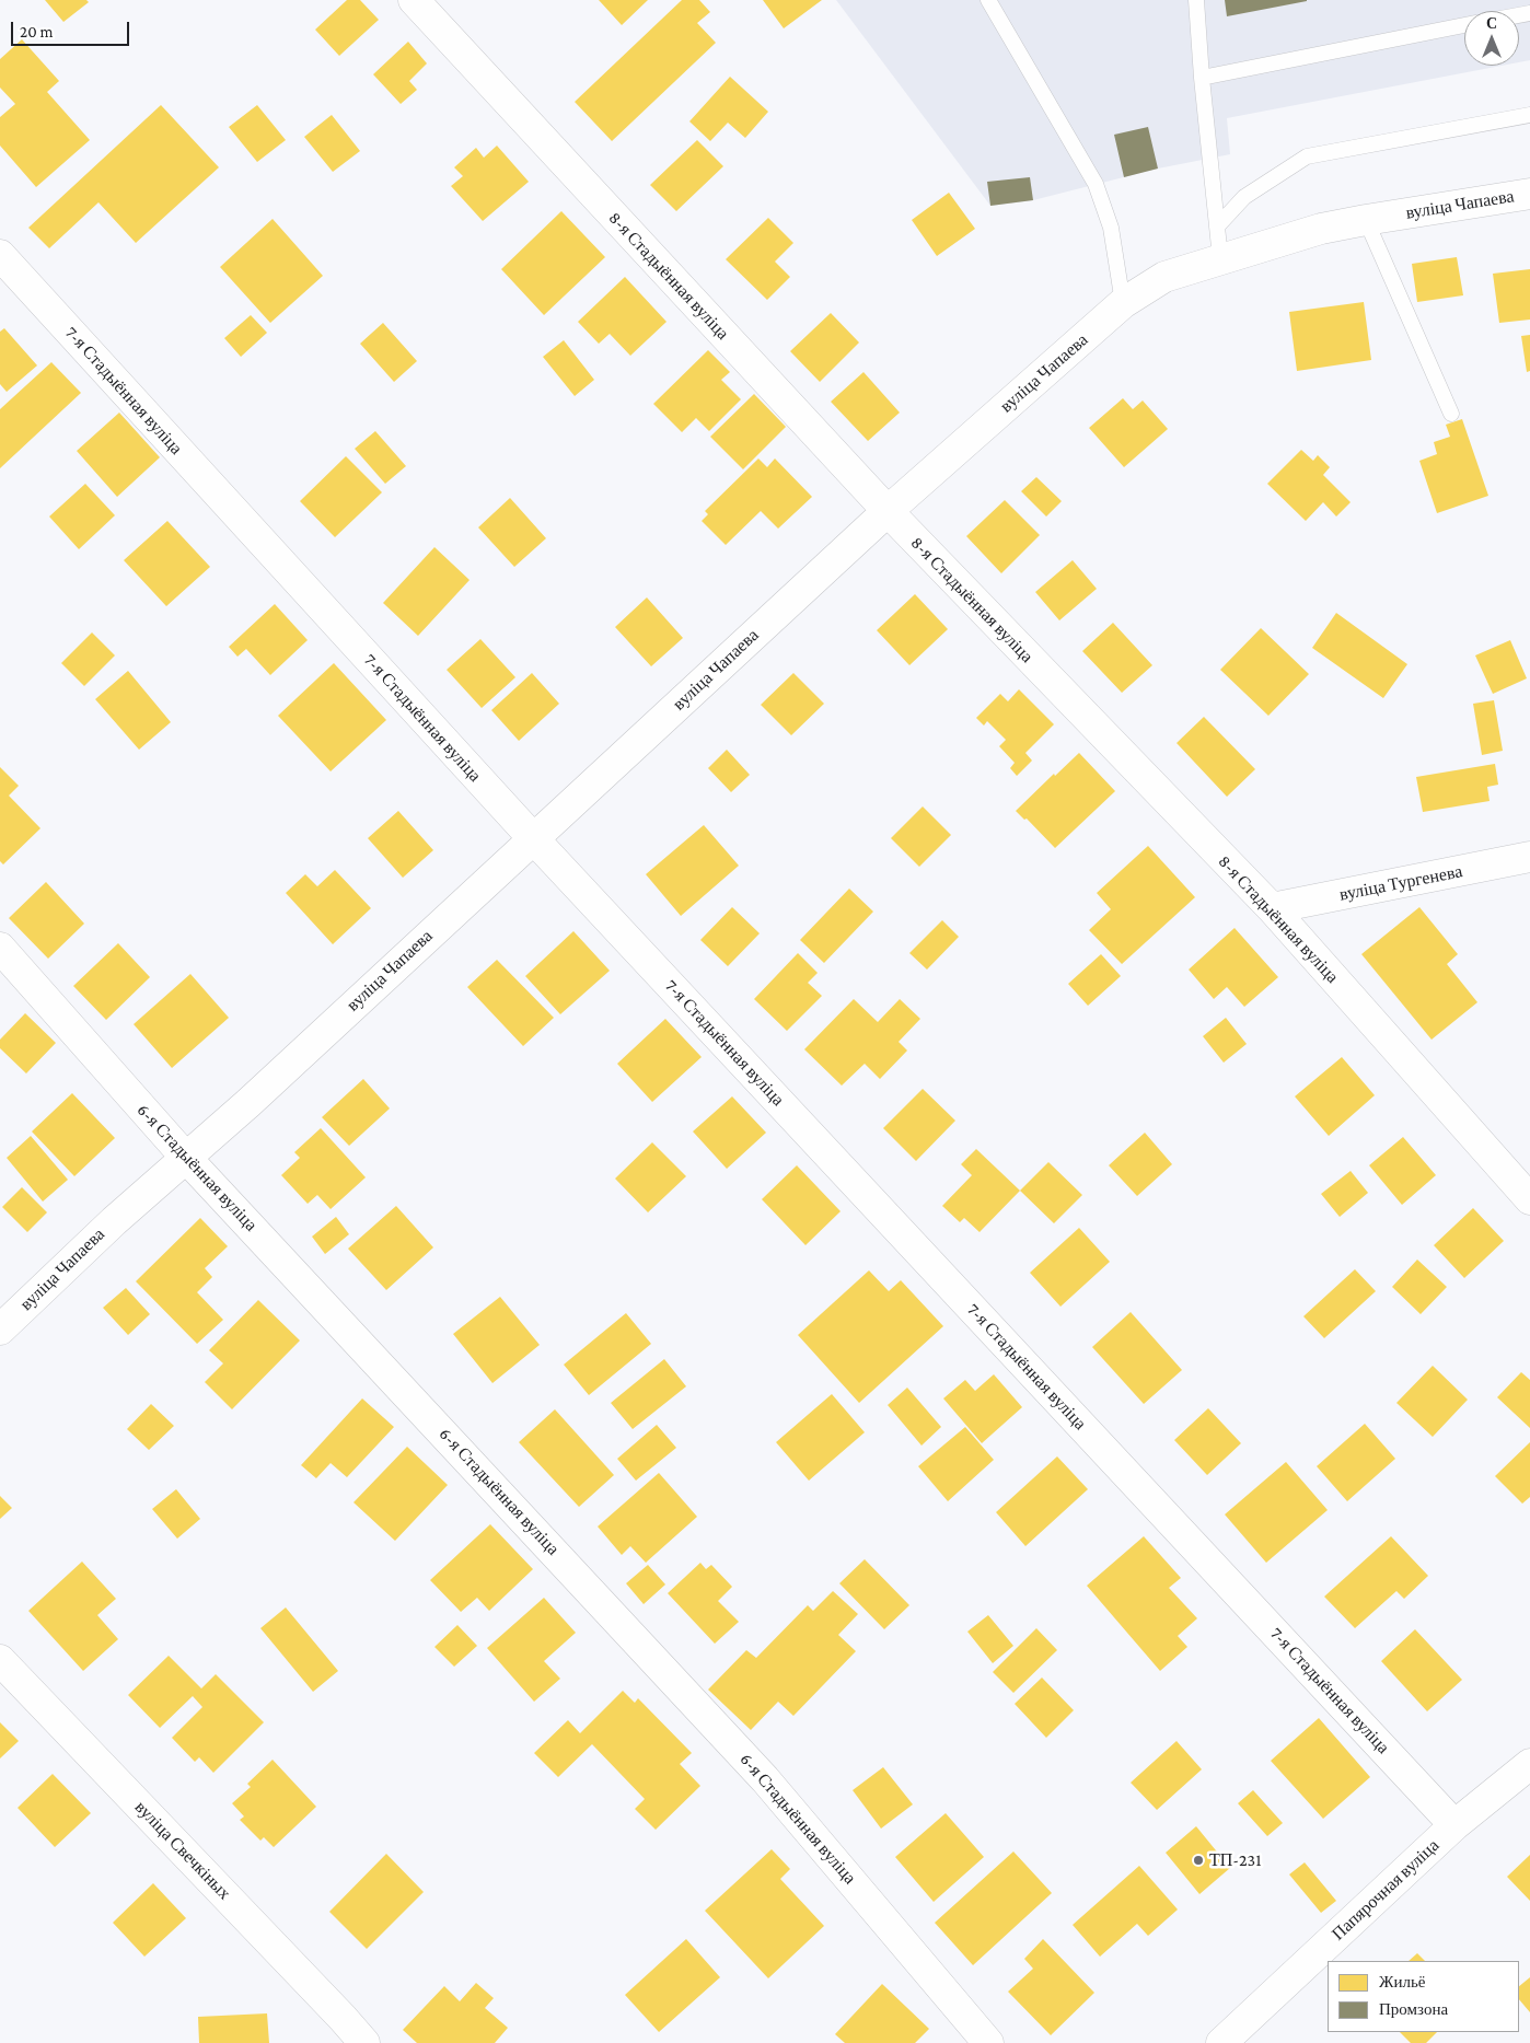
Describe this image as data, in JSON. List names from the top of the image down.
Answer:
{
  "streets": {
    "street": [
      "вуліца Чапаева",
      "8-я Стадыённая вуліца",
      "7-я Стадыённая вуліца",
      "вуліца Тургенева",
      "6-я Стадыённая вуліца",
      "вуліца Свечкіных",
      "Папярочная вуліца"
    ]
  },
  "crossings": [
    ["вуліца Чапаева", "8-я Стадыённая вуліца"],
    ["вуліца Чапаева", "7-я Стадыённая вуліца"],
    ["вуліца Чапаева", "6-я Стадыённая вуліца"],
    ["8-я Стадыённая вуліца", "вуліца Тургенева"],
    ["7-я Стадыённая вуліца", "Папярочная вуліца"]
  ],
  "places": ["ТП-231"],
  "legend": ["Жильё", "Промзона"],
  "scale_bar": "20 m",
  "north": "top"
}
